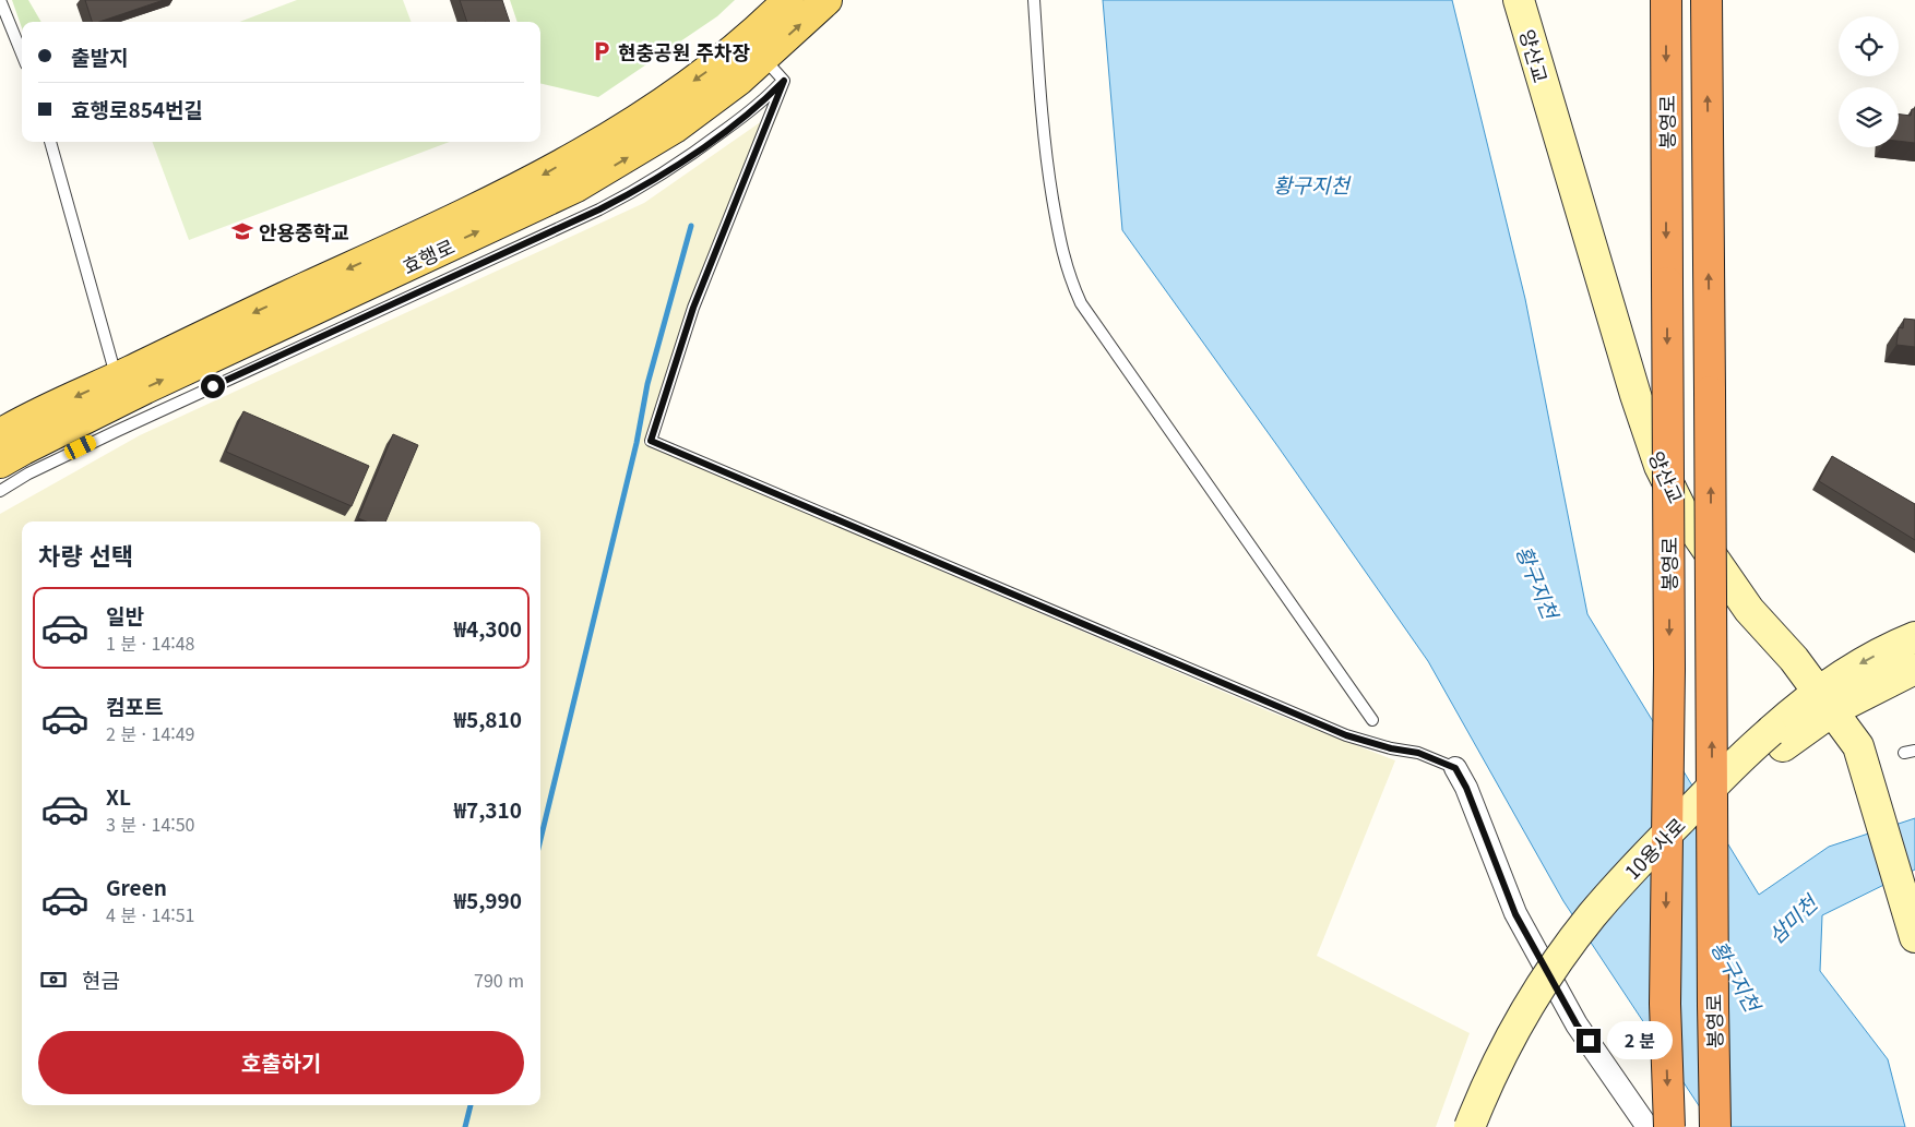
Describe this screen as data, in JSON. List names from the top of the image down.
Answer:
{
  "streets": {
    "highway": ["봉영로"],
    "main road": ["효행로"],
    "street": ["양산교", "10용사로"]
  },
  "crossings": [
    ["양산교", "10용사로"]
  ],
  "water": ["황구지천", "삼미천"],
  "places": {
    "parking": ["현충공원 주차장"],
    "school or university": ["안용중학교"]
  },
  "page": {
    "banner": ["출발지", "효행로854번길"],
    "heading": "차량 선택",
    "list": [
      {
        "name": "일반",
        "note": "1 분 · 14:48",
        "value": "₩4,300"
      },
      {
        "name": "컴포트",
        "note": "2 분 · 14:49",
        "value": "₩5,810"
      },
      {
        "name": "XL",
        "note": "3 분 · 14:50",
        "value": "₩7,310"
      },
      {
        "name": "Green",
        "note": "4 분 · 14:51",
        "value": "₩5,990"
      }
    ],
    "pay": ["현금", "790 m"],
    "buttons": "호출하기",
    "bubble": "2 분"
  }
}
